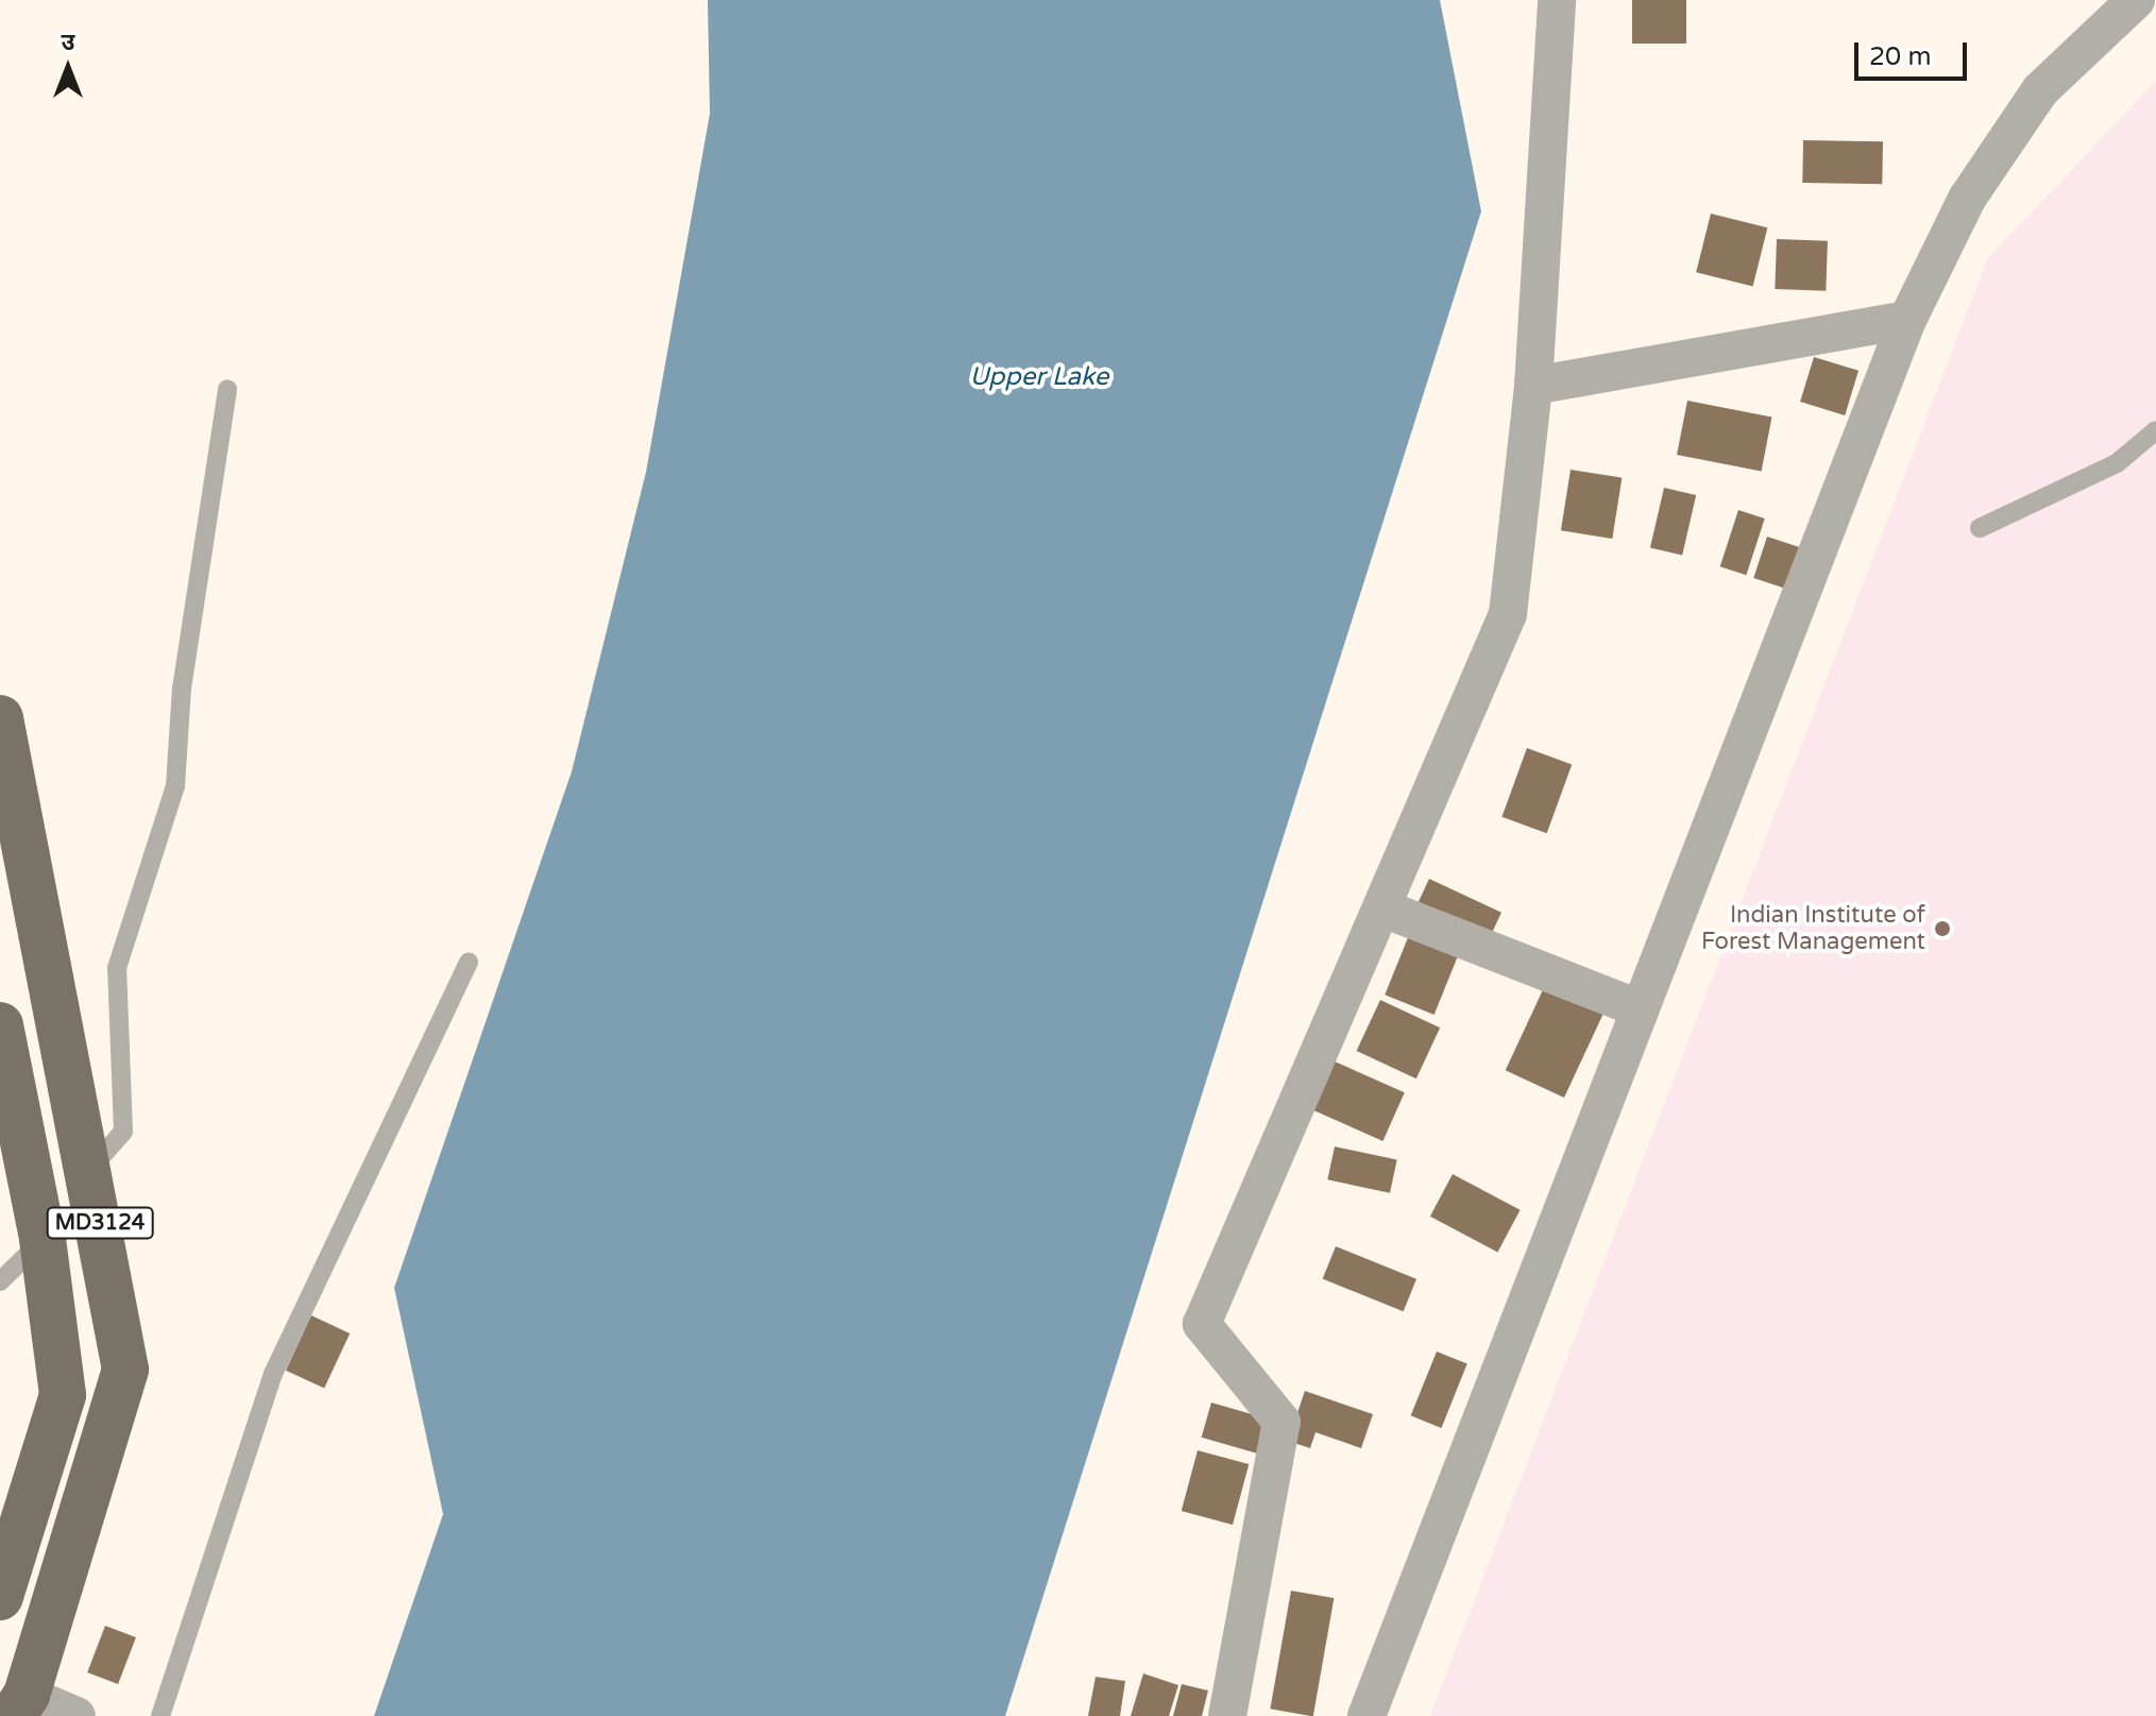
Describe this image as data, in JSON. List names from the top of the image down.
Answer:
{
  "streets": {
    "main road": ["MD3124"]
  },
  "water": ["Upper Lake"],
  "places": ["Indian Institute of Forest Management"],
  "scale_bar": "20 m",
  "north": "top"
}
